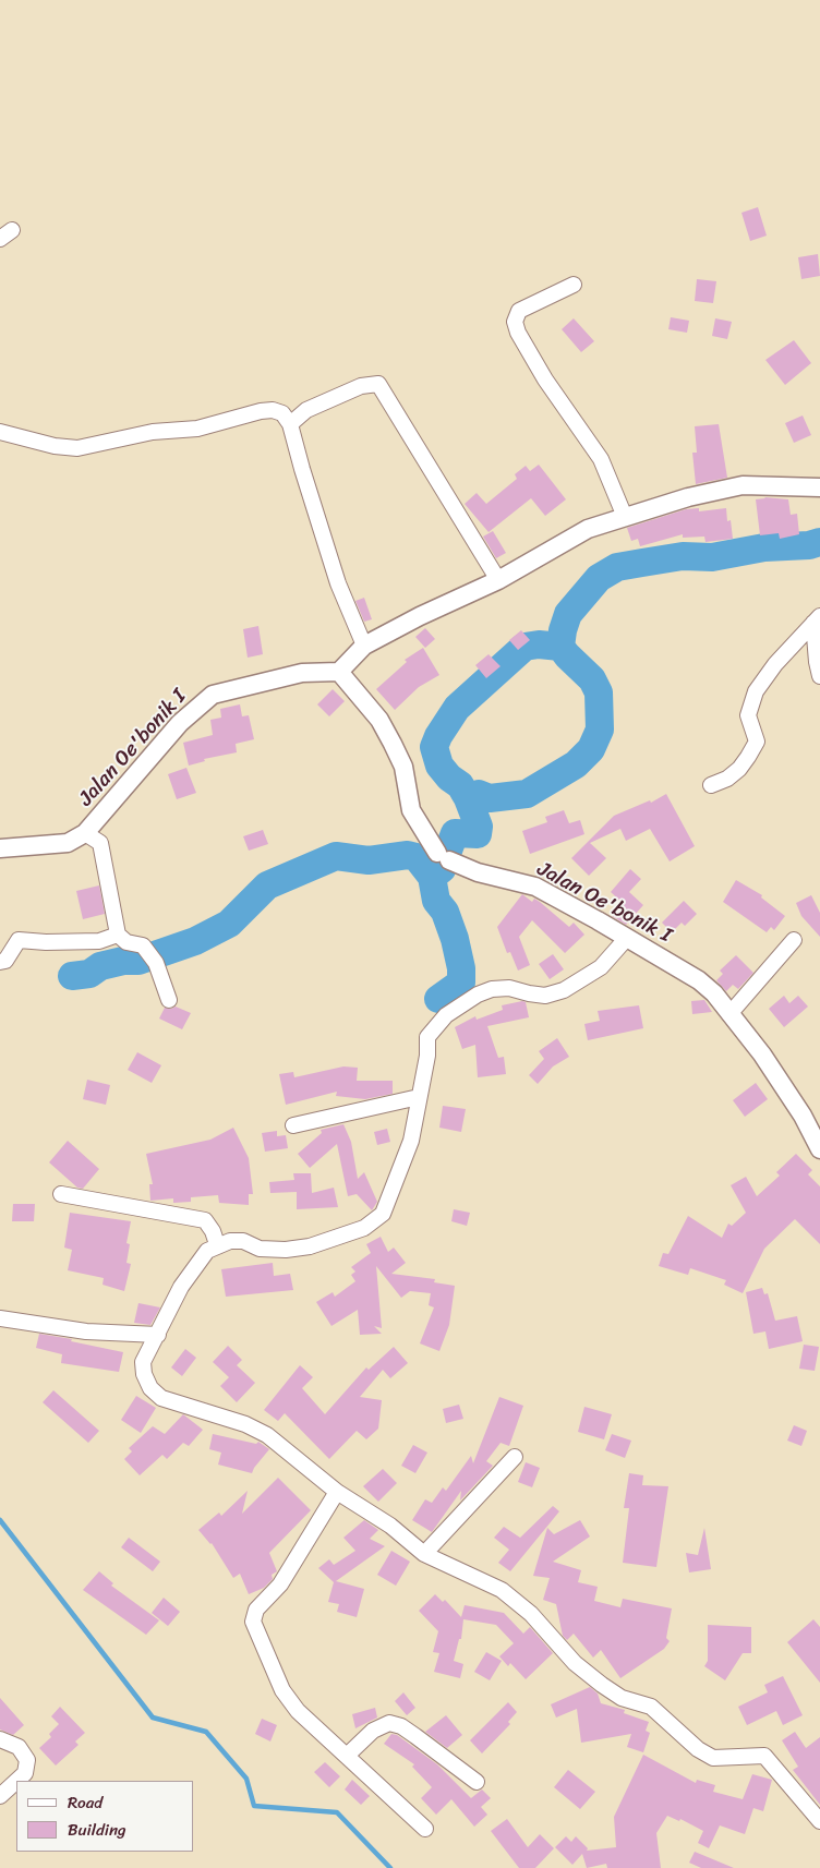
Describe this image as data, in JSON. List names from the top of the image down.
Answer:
{
  "streets": {
    "street": ["Jalan Oe'bonik I"]
  },
  "legend": ["Road", "Building"]
}
